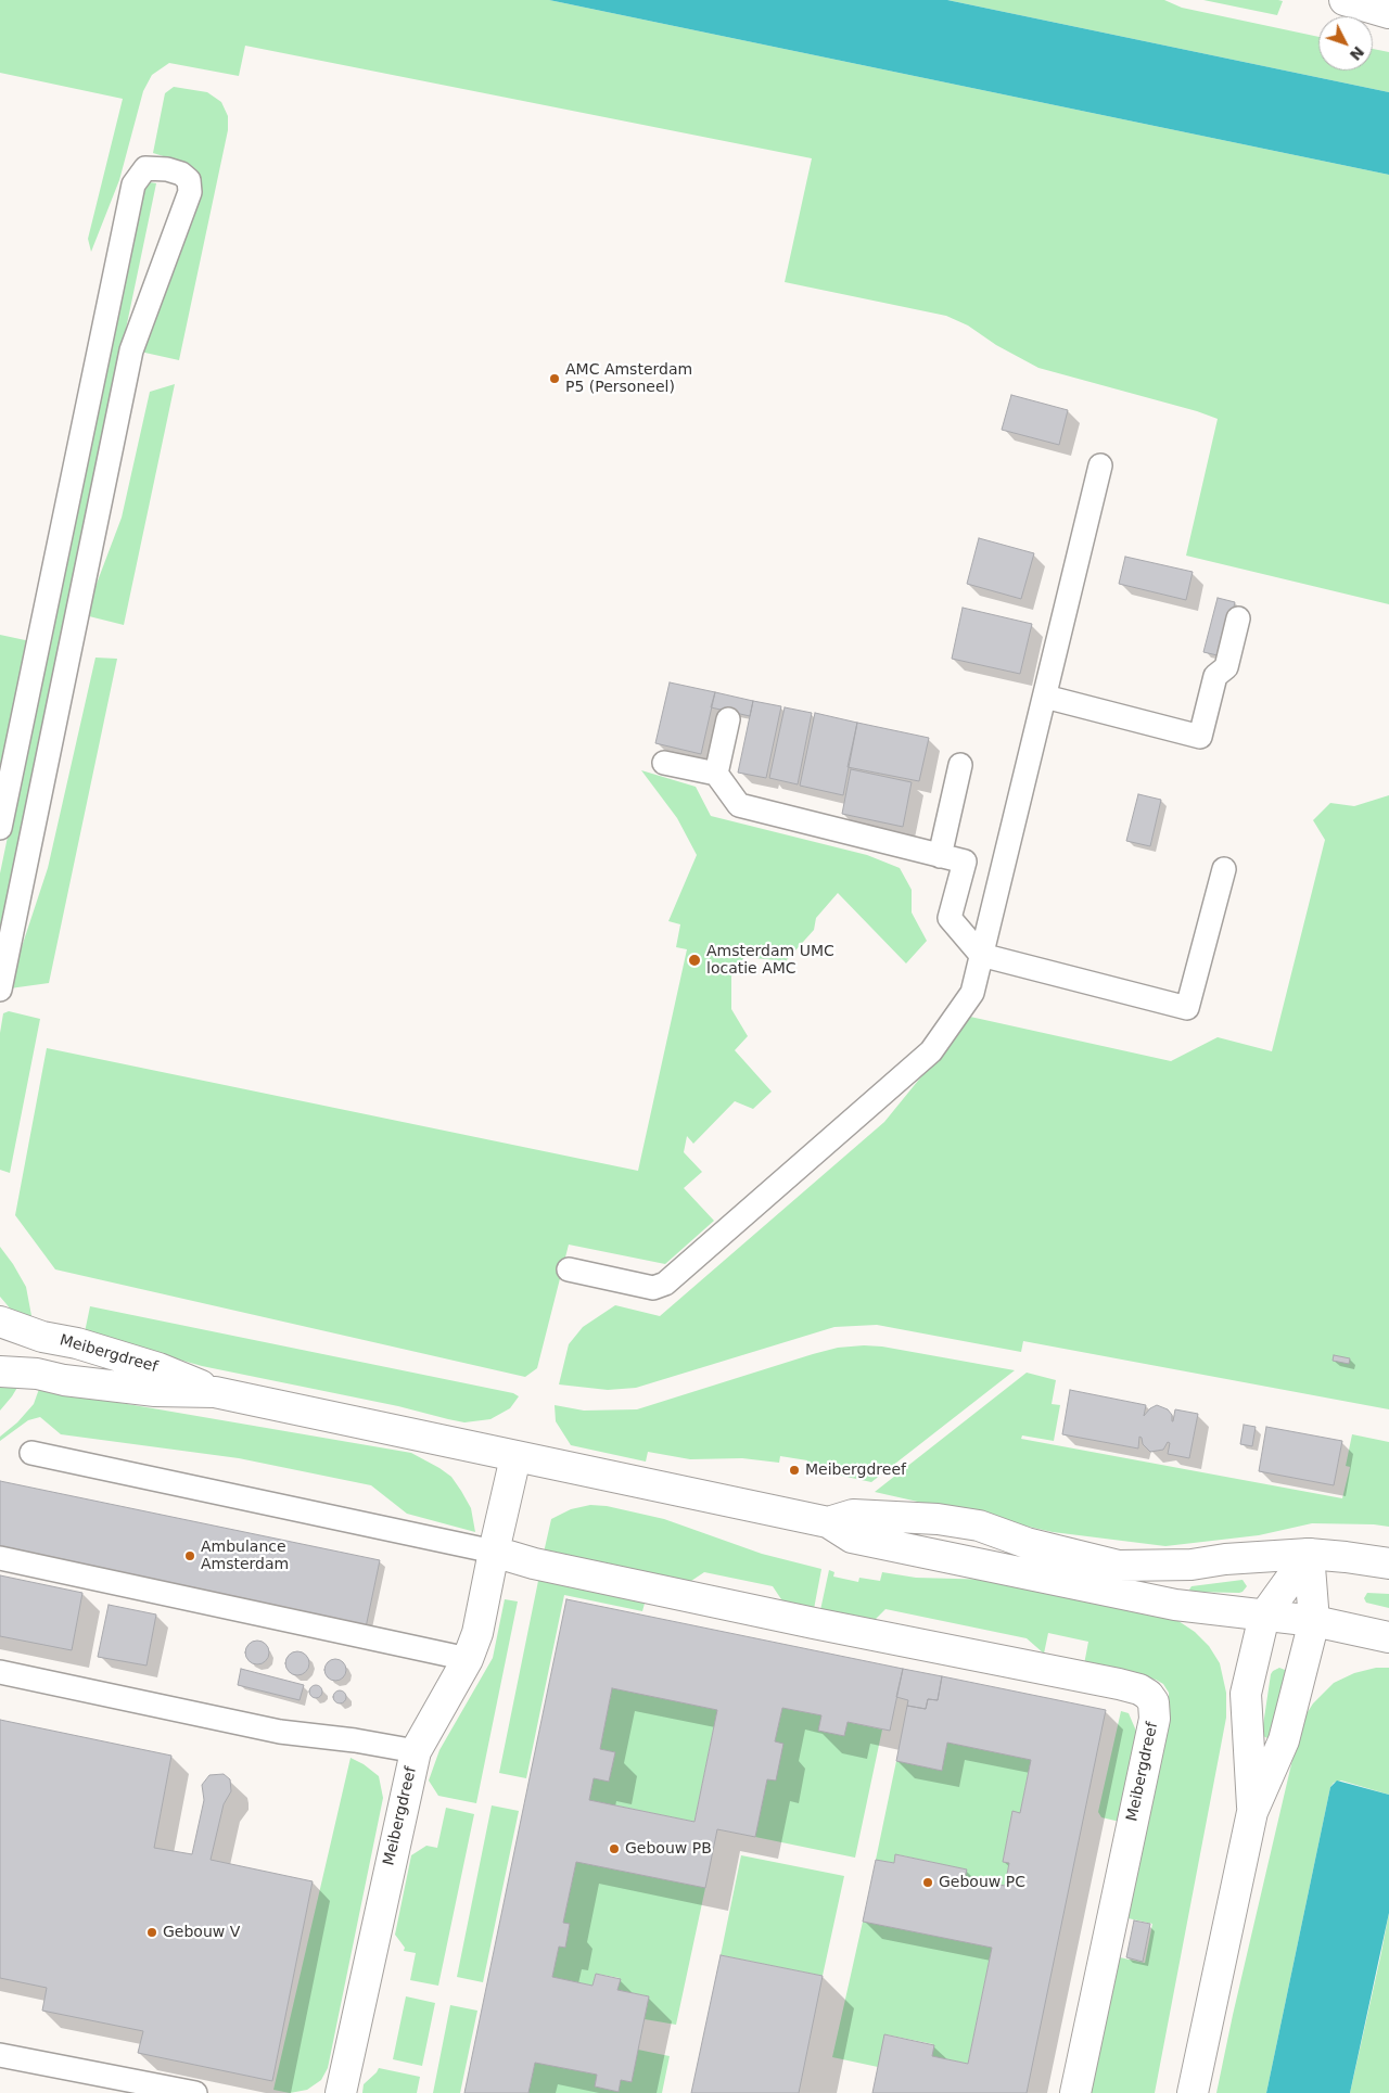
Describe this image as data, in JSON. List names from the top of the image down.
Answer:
{
  "streets": {
    "street": ["Meibergdreef"]
  },
  "places": [
    "AMC Amsterdam P5 (Personeel)",
    "Amsterdam UMC locatie AMC",
    "Meibergdreef",
    "Ambulance Amsterdam",
    "Gebouw PB",
    "Gebouw PC",
    "Gebouw V"
  ],
  "north": "bottom right"
}
